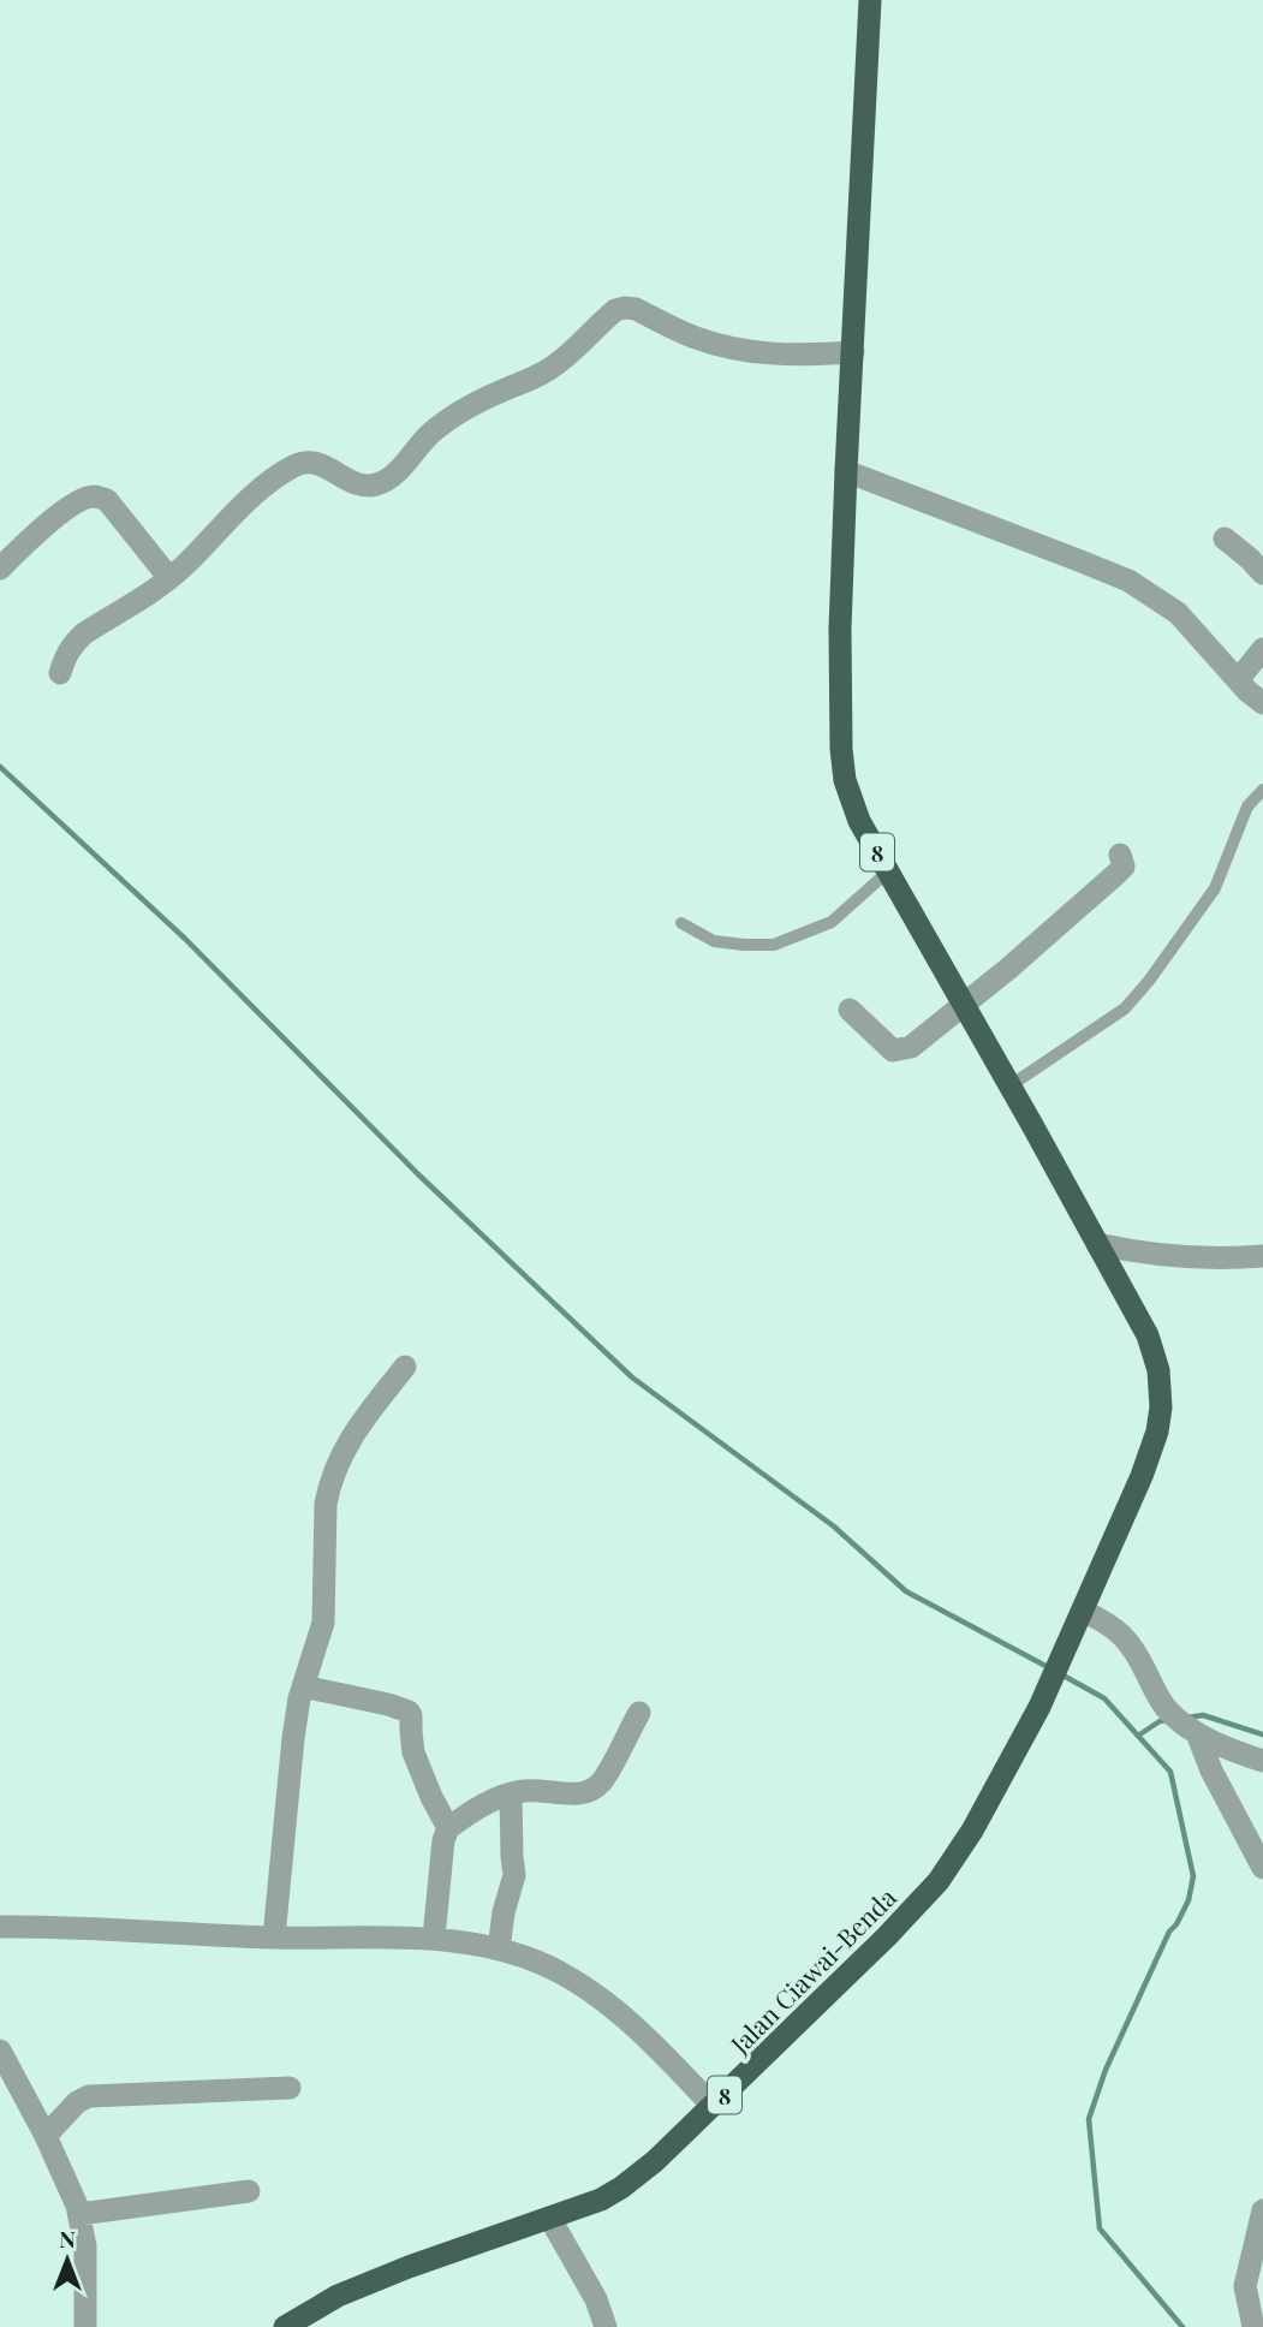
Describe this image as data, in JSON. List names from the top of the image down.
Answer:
{
  "streets": {
    "highway": ["8", "Jalan Ciawai-Benda"]
  },
  "crossings": [
    ["8", "Jalan Ciawai-Benda"]
  ],
  "north": "top"
}
